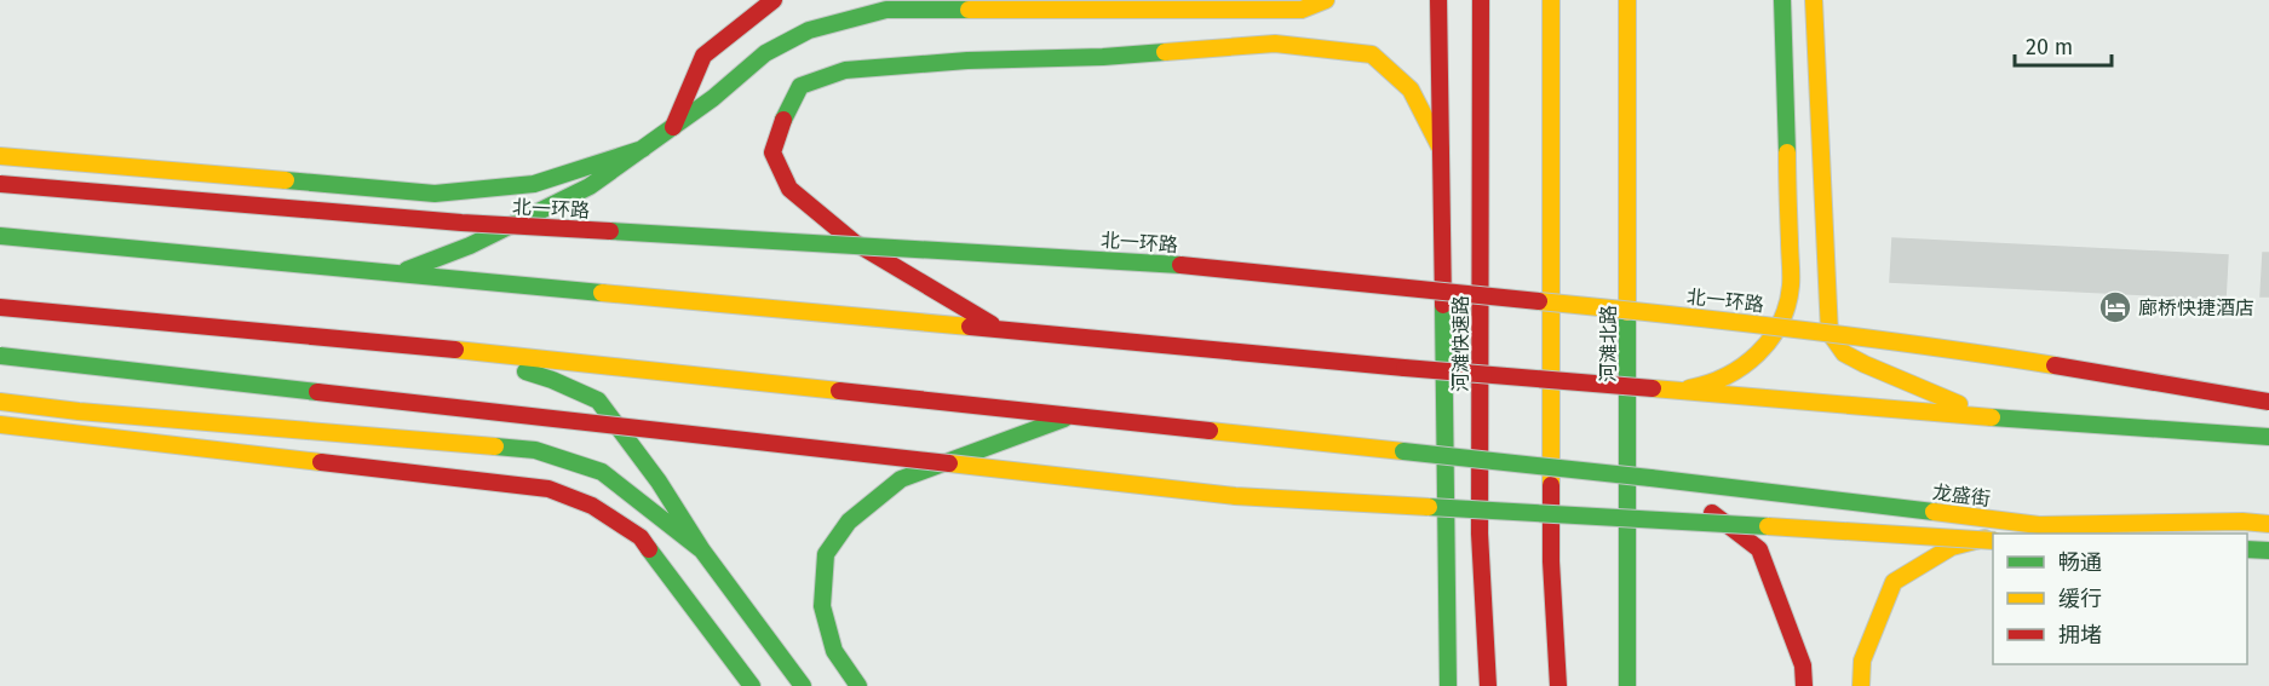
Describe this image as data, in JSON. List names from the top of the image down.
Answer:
{
  "streets": {
    "main road": [
      "北一环路",
      "河滩快速路",
      "河滩北路",
      "龙盛街"
    ]
  },
  "places": {
    "hotel": ["廊桥快捷酒店"]
  },
  "legend": ["畅通", "缓行", "拥堵"],
  "scale_bar": "20 m"
}
